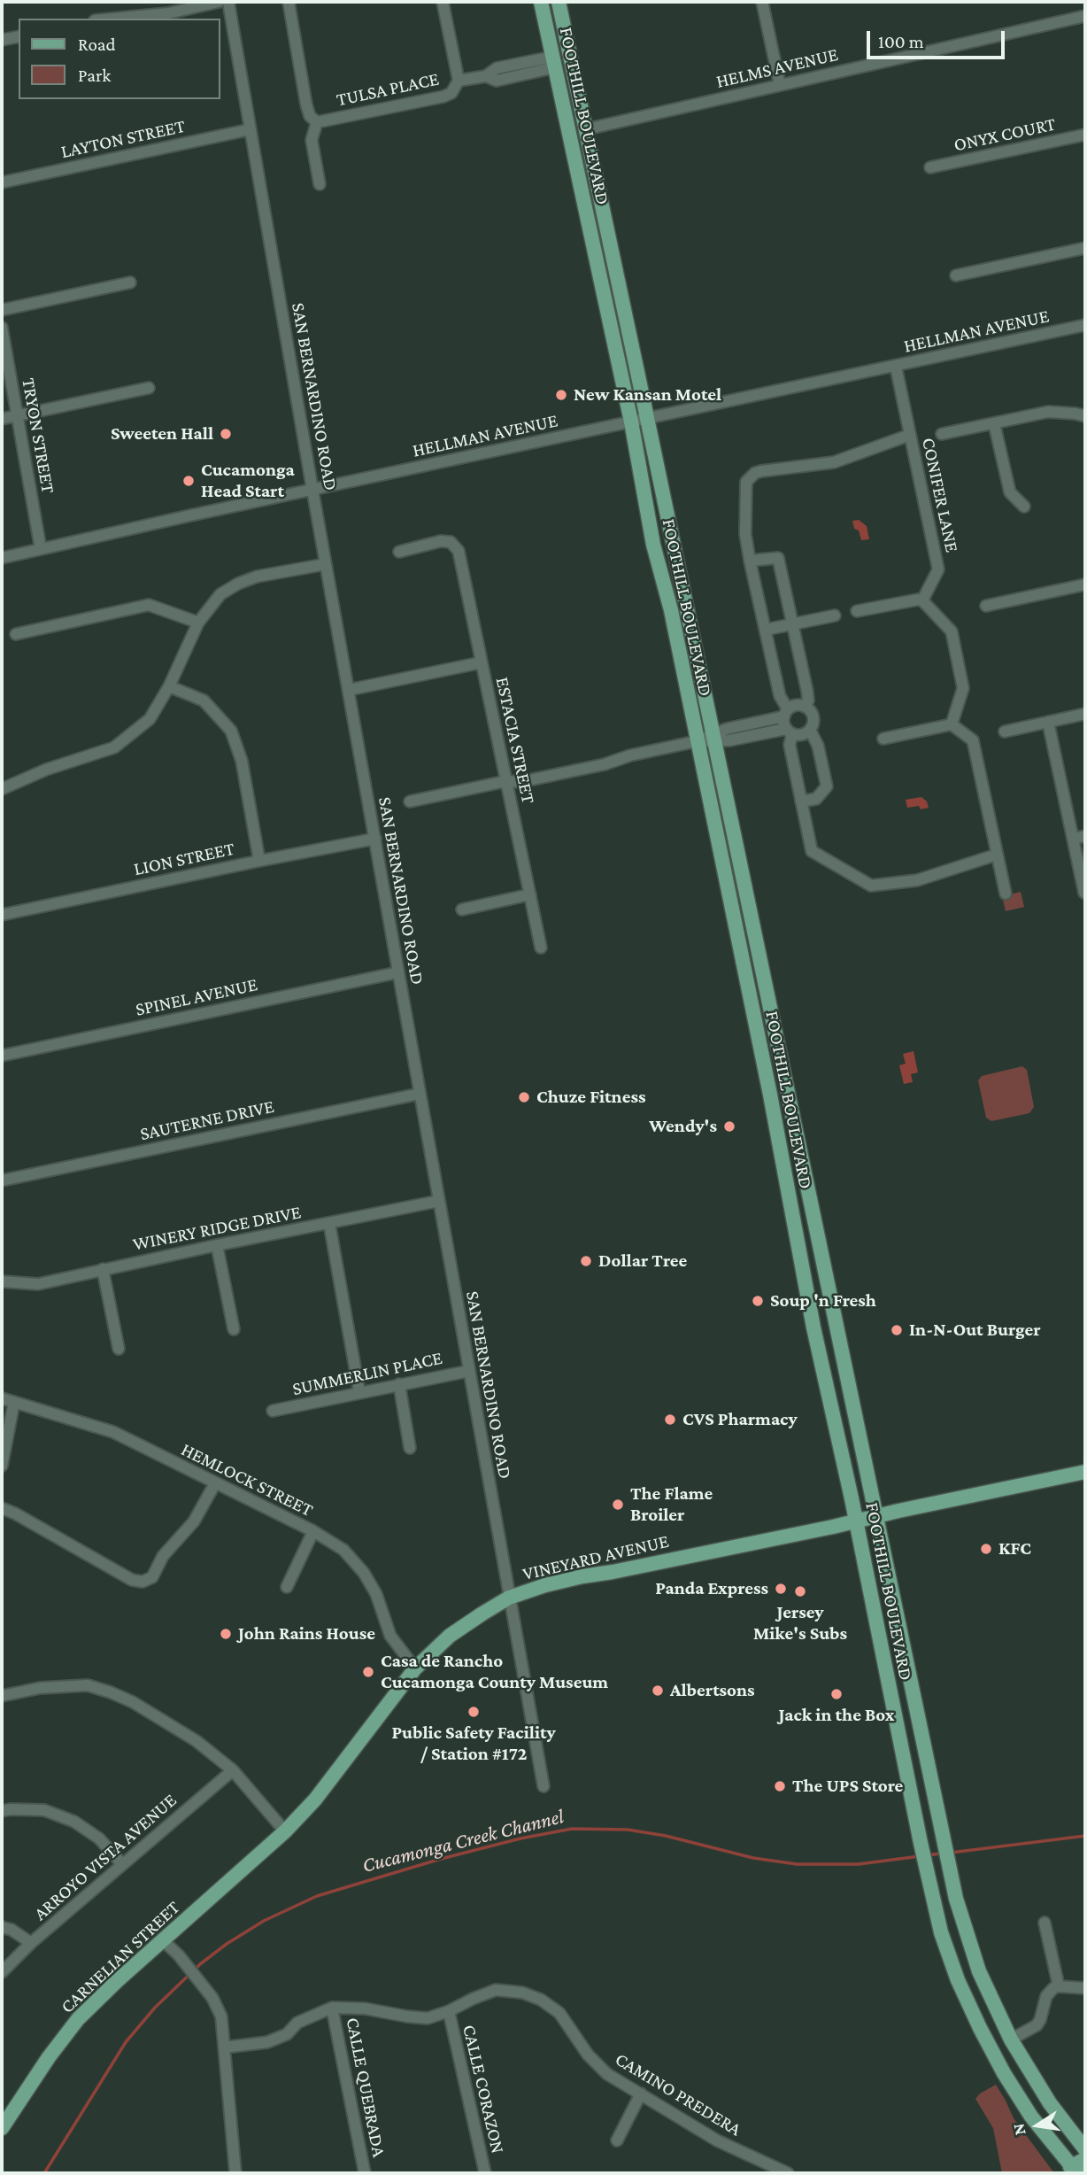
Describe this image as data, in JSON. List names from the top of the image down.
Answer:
{
  "streets": {
    "main road": ["FOOTHILL BOULEVARD", "VINEYARD AVENUE", "CARNELIAN STREET"],
    "street": [
      "HELMS AVENUE",
      "TULSA PLACE",
      "ONYX COURT",
      "LAYTON STREET",
      "HELLMAN AVENUE",
      "SAN BERNARDINO ROAD",
      "TRYON STREET",
      "CONIFER LANE",
      "ESTACIA STREET",
      "LION STREET",
      "SPINEL AVENUE",
      "SAUTERNE DRIVE",
      "WINERY RIDGE DRIVE",
      "SUMMERLIN PLACE",
      "HEMLOCK STREET",
      "ARROYO VISTA AVENUE",
      "CALLE QUEBRADA",
      "CALLE CORAZON",
      "CAMINO PREDERA"
    ]
  },
  "crossings": [
    ["HELMS AVENUE", "FOOTHILL BOULEVARD"],
    ["FOOTHILL BOULEVARD", "HELLMAN AVENUE"],
    ["FOOTHILL BOULEVARD", "VINEYARD AVENUE"],
    ["LAYTON STREET", "SAN BERNARDINO ROAD"],
    ["HELLMAN AVENUE", "SAN BERNARDINO ROAD"],
    ["HELLMAN AVENUE", "TRYON STREET"],
    ["HELLMAN AVENUE", "CONIFER LANE"],
    ["SAN BERNARDINO ROAD", "LION STREET"],
    ["SAN BERNARDINO ROAD", "SPINEL AVENUE"],
    ["SAN BERNARDINO ROAD", "SAUTERNE DRIVE"],
    ["SAN BERNARDINO ROAD", "WINERY RIDGE DRIVE"],
    ["SAN BERNARDINO ROAD", "SUMMERLIN PLACE"],
    ["SAN BERNARDINO ROAD", "VINEYARD AVENUE"],
    ["HEMLOCK STREET", "VINEYARD AVENUE"],
    ["VINEYARD AVENUE", "CARNELIAN STREET"],
    ["CALLE QUEBRADA", "CAMINO PREDERA"],
    ["CALLE CORAZON", "CAMINO PREDERA"]
  ],
  "water": ["Cucamonga Creek Channel"],
  "places": [
    "New Kansan Motel",
    "Sweeten Hall",
    "Cucamonga Head Start",
    "Chuze Fitness",
    "Wendy's",
    "Dollar Tree",
    "Soup 'n Fresh",
    "In-N-Out Burger",
    "CVS Pharmacy",
    "The Flame Broiler",
    "KFC",
    "Panda Express",
    "Jersey Mike's Subs",
    "John Rains House",
    "Casa de Rancho Cucamonga County Museum",
    "Albertsons",
    "Jack in the Box",
    "Public Safety Facility / Station #172",
    "The UPS Store"
  ],
  "legend": ["Road", "Park"],
  "scale_bar": "100 m",
  "north": "left"
}
